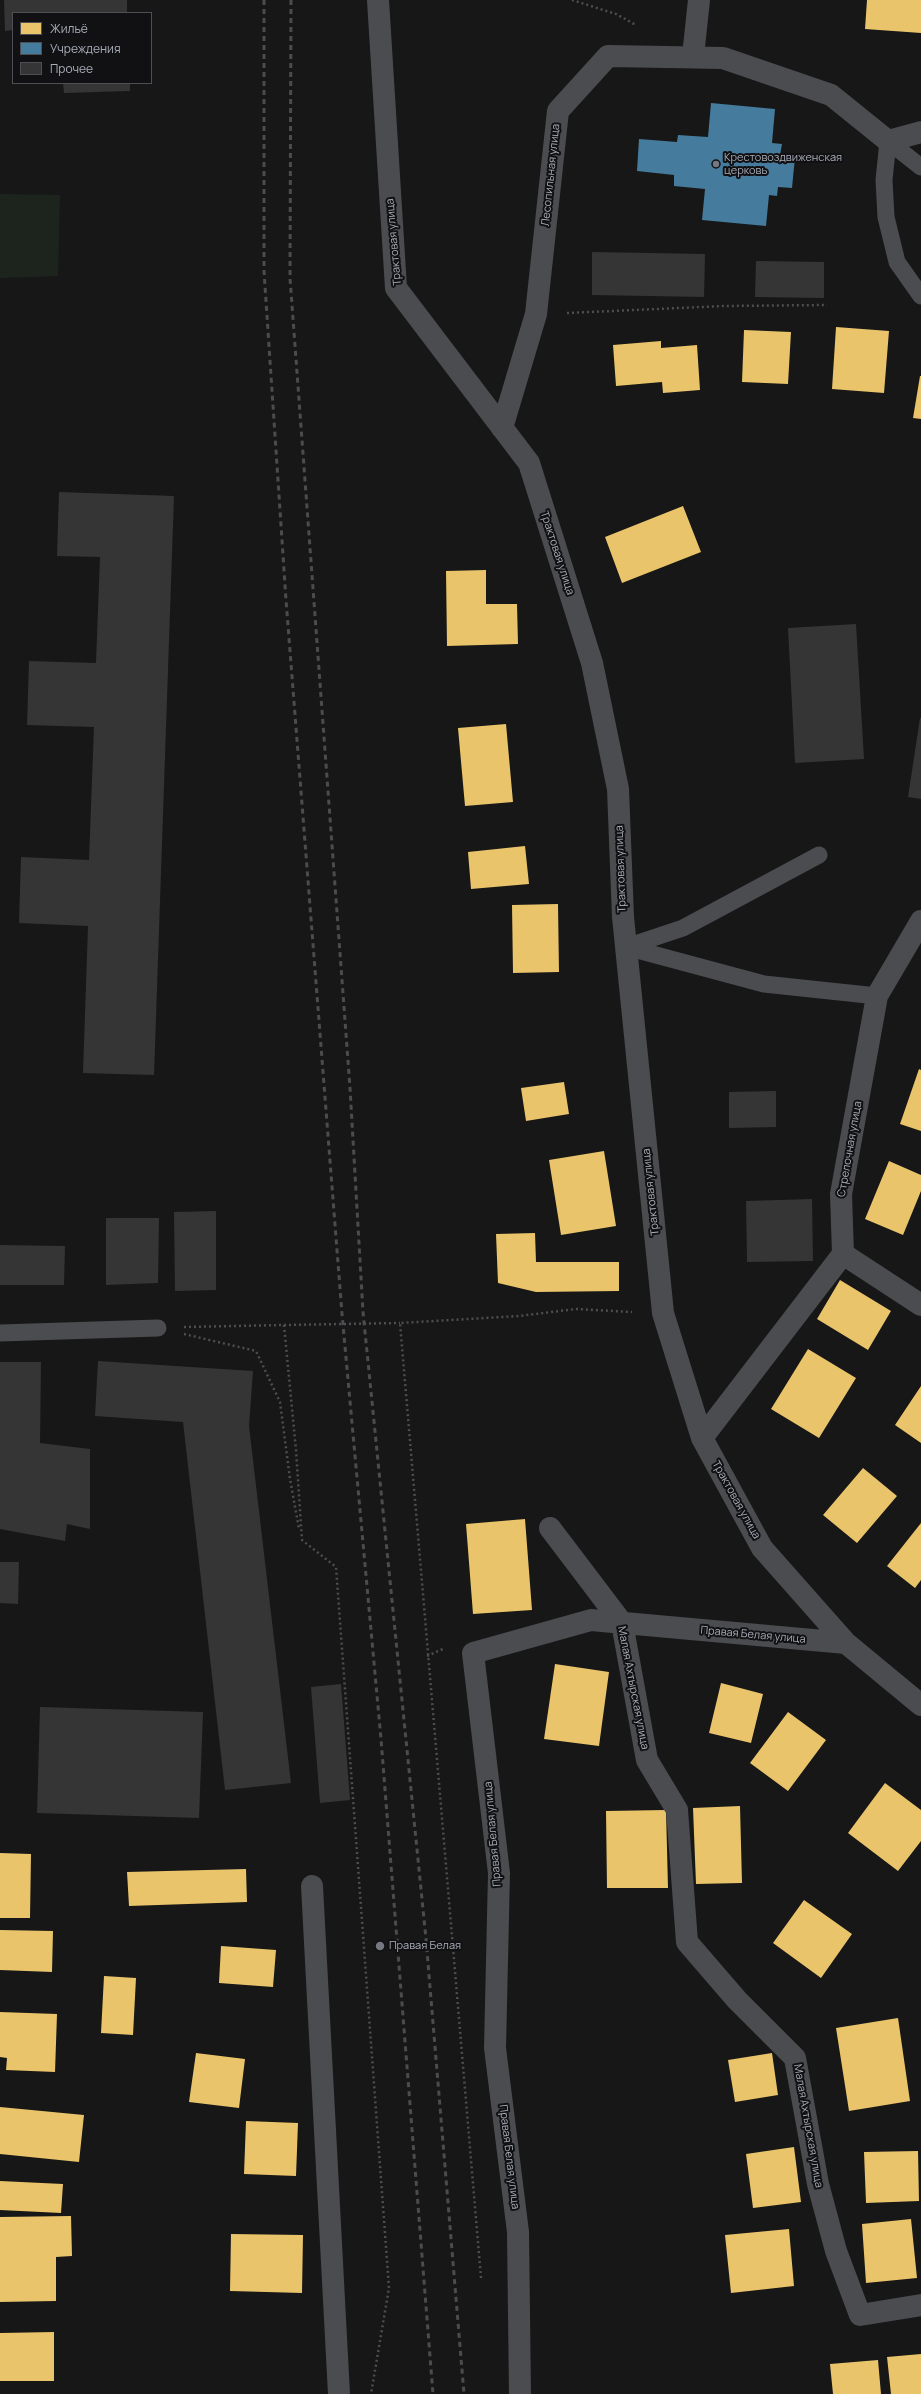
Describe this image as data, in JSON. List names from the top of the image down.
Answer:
{
  "streets": {
    "street": [
      "Лесопильная улица",
      "Трактовая улица",
      "Стрелочная улица",
      "Правая Белая улица",
      "Малая Ахтырская улица"
    ]
  },
  "crossings": [
    ["Лесопильная улица", "Трактовая улица"],
    ["Трактовая улица", "Правая Белая улица"],
    ["Правая Белая улица", "Малая Ахтырская улица"]
  ],
  "places": ["Крестовоздвиженская церковь", "Правая Белая"],
  "legend": ["Жильё", "Учреждения", "Прочее"]
}
